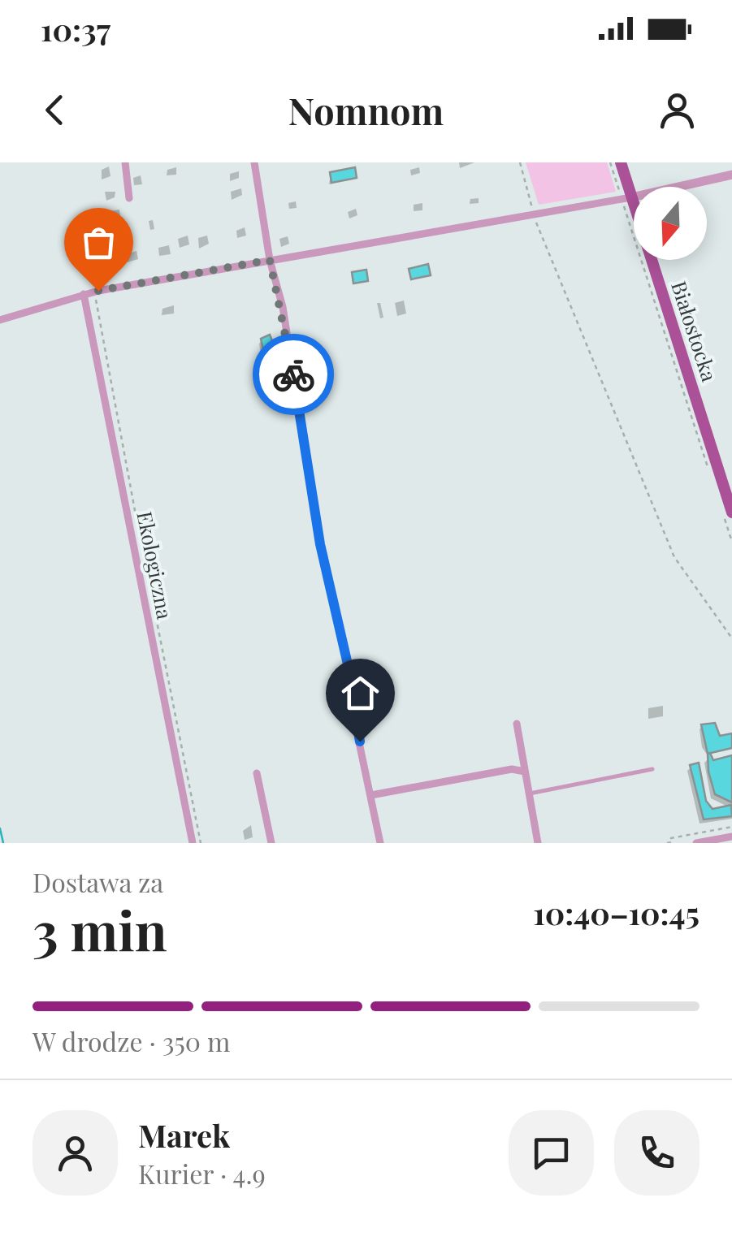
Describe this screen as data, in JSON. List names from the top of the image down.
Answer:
{
  "streets": {
    "main road": ["Białostocka"],
    "street": ["Ekologiczna"]
  },
  "north": "bottom",
  "page": {
    "status": "10:37",
    "header": "Nomnom",
    "heading": ["3 min", "Dostawa za", "10:40–10:45"],
    "panel": ["Marek", "Kurier · 4.9"],
    "bar": "W drodze · 350 m"
  }
}
